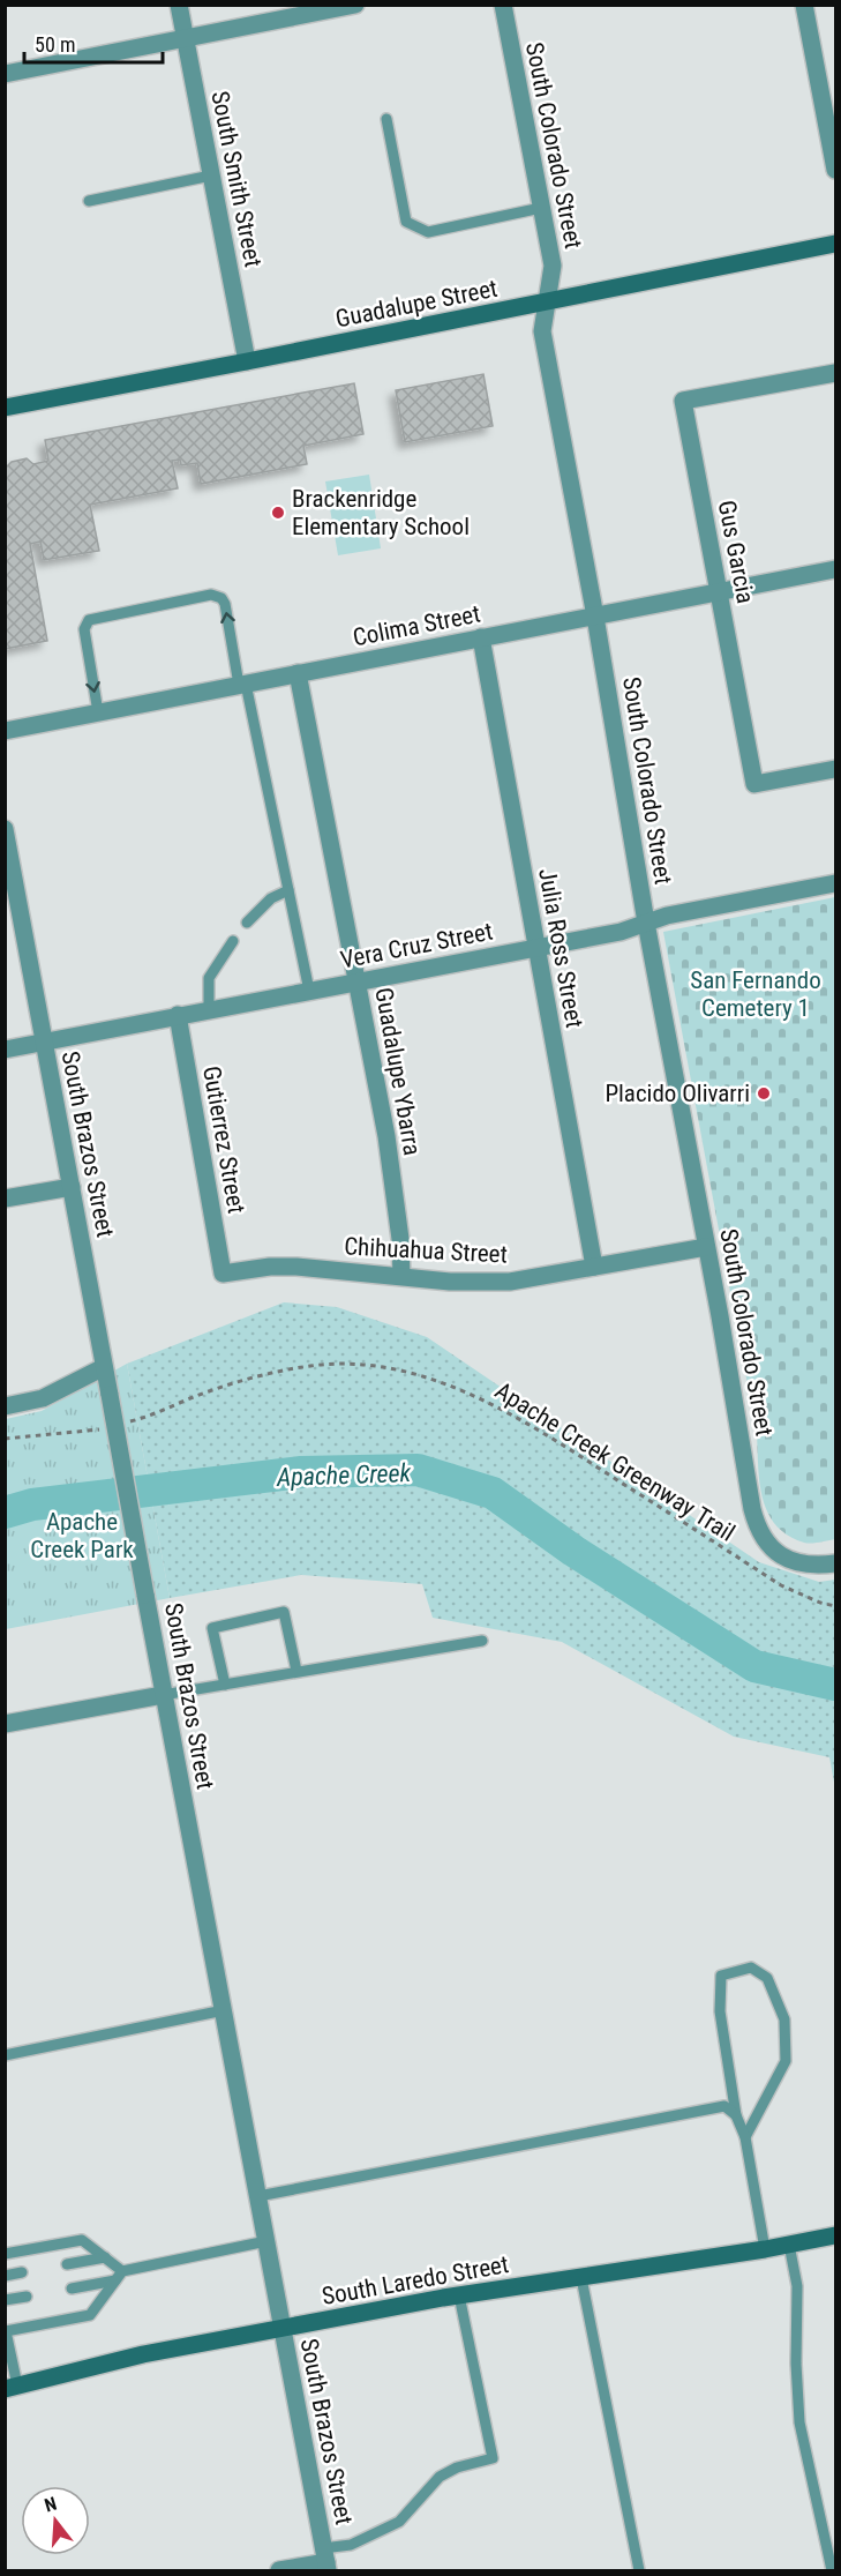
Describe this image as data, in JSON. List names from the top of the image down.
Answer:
{
  "streets": {
    "main road": ["Guadalupe Street", "South Laredo Street"],
    "street": [
      "South Colorado Street",
      "South Smith Street",
      "Gus Garcia",
      "Colima Street",
      "Vera Cruz Street",
      "Julia Ross Street",
      "Guadalupe Ybarra",
      "Gutierrez Street",
      "South Brazos Street",
      "Chihuahua Street"
    ],
    "path": ["Apache Creek Greenway Trail"]
  },
  "crossings": [
    ["South Colorado Street", "Guadalupe Street"],
    ["South Colorado Street", "Colima Street"],
    ["South Colorado Street", "Vera Cruz Street"],
    ["South Colorado Street", "Chihuahua Street"],
    ["South Smith Street", "Guadalupe Street"],
    ["Gus Garcia", "Colima Street"],
    ["Colima Street", "Julia Ross Street"],
    ["Colima Street", "Guadalupe Ybarra"],
    ["Vera Cruz Street", "Julia Ross Street"],
    ["Vera Cruz Street", "Guadalupe Ybarra"],
    ["Vera Cruz Street", "Gutierrez Street"],
    ["Vera Cruz Street", "South Brazos Street"],
    ["Julia Ross Street", "Chihuahua Street"],
    ["Guadalupe Ybarra", "Chihuahua Street"],
    ["Gutierrez Street", "Chihuahua Street"],
    ["South Brazos Street", "South Laredo Street"]
  ],
  "water": ["Apache Creek"],
  "parks": ["San Fernando Cemetery 1", "Apache Creek Park"],
  "places": ["Brackenridge Elementary School", "Placido Olivarri"],
  "scale_bar": "50 m",
  "north": "top"
}
